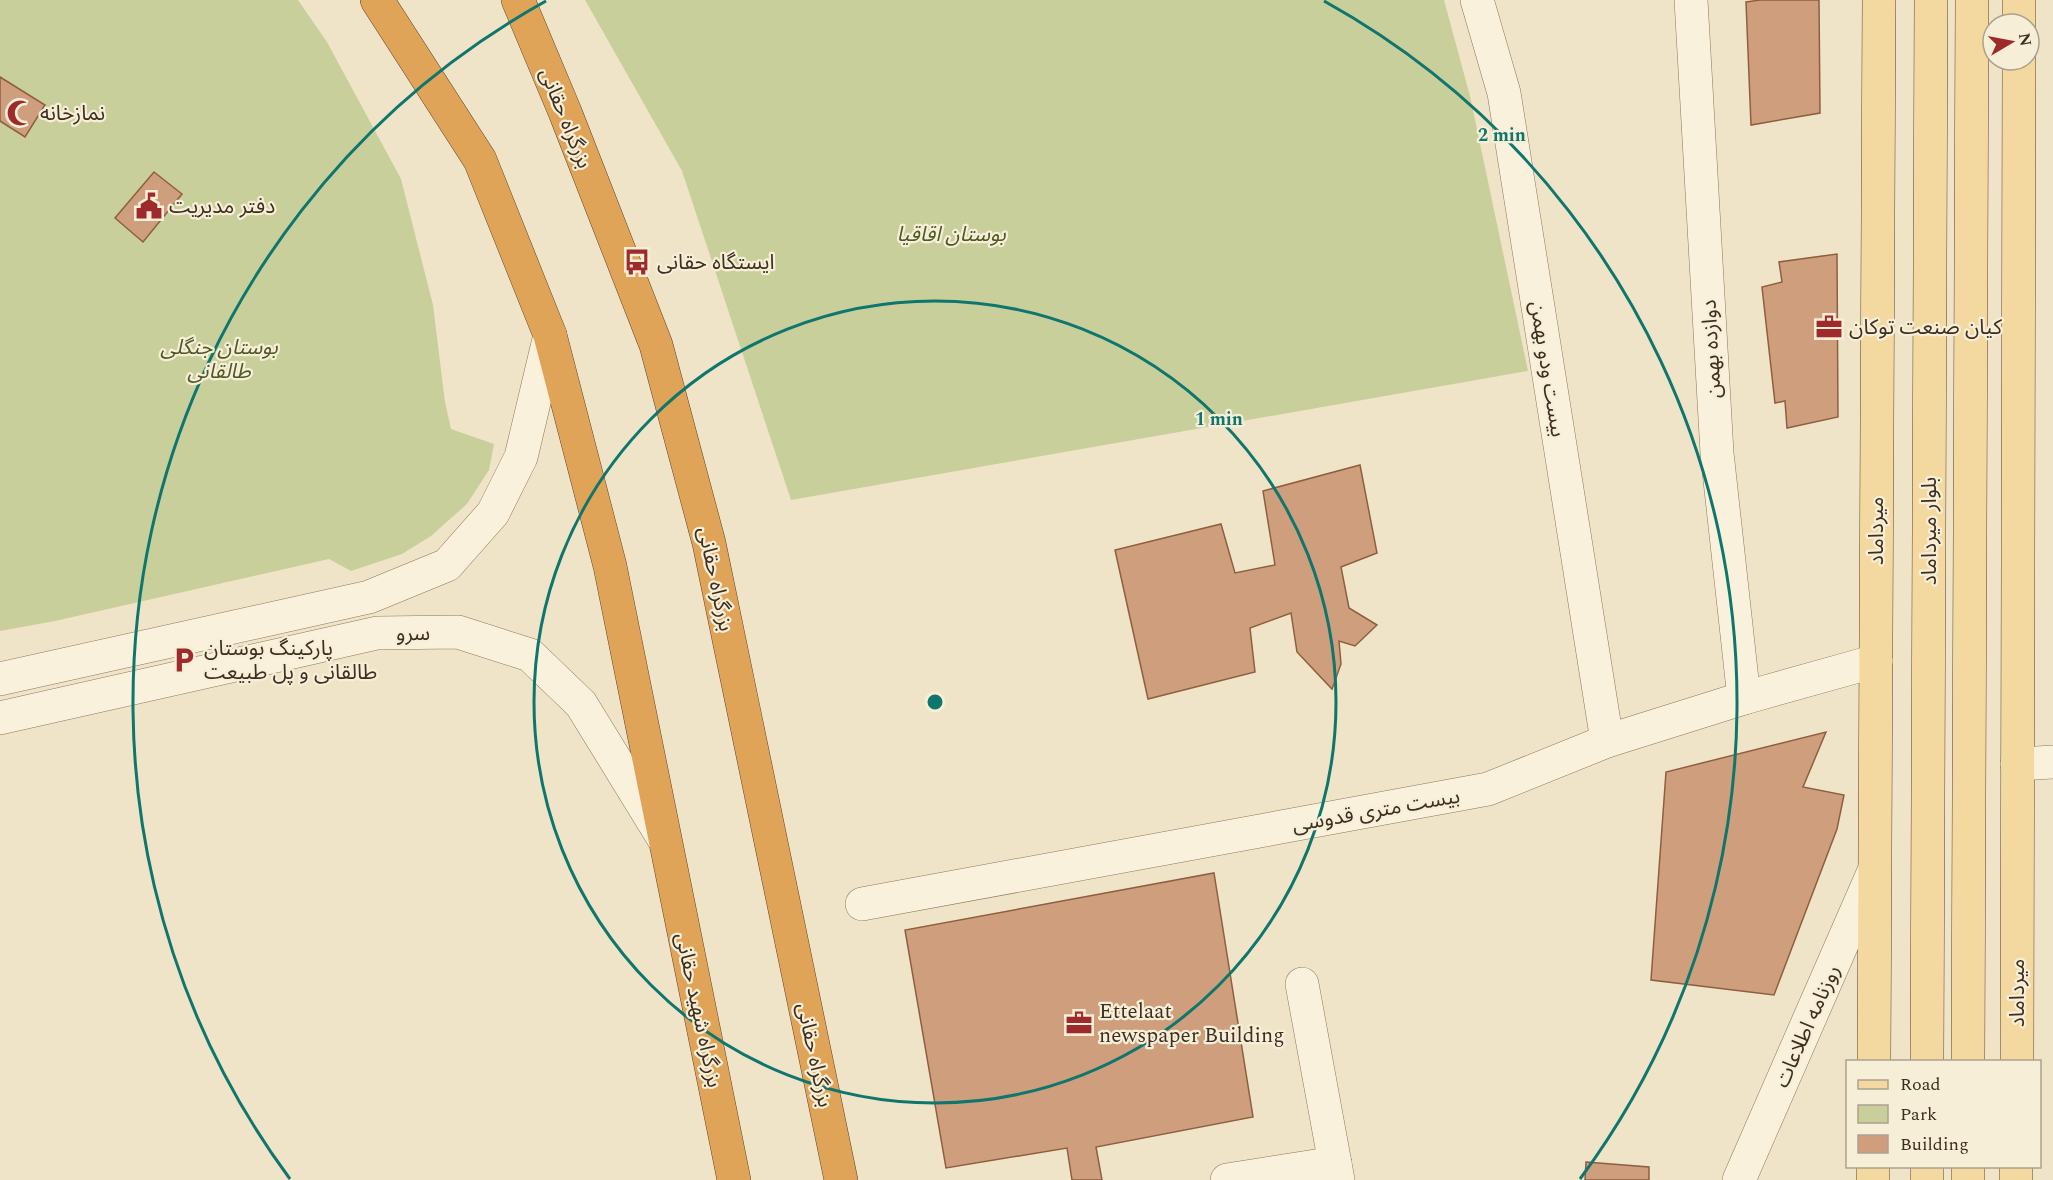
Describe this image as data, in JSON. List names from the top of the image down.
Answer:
{
  "streets": {
    "highway": ["بزرگراه حقانی", "بزرگراه شهید حقانی"],
    "main road": ["میرداماد", "بلوار میرداماد"],
    "street": [
      "دوازده بهمن",
      "بیست ودو بهمن",
      "سرو",
      "بیست متری قدوسی",
      "روزنامه اطلاعات"
    ]
  },
  "crossings": [
    ["دوازده بهمن", "بیست متری قدوسی"],
    ["بیست ودو بهمن", "بیست متری قدوسی"],
    ["میرداماد", "بیست متری قدوسی"],
    ["میرداماد", "روزنامه اطلاعات"],
    ["سرو", "بزرگراه شهید حقانی"]
  ],
  "parks": ["بوستان اقاقیا", "بوستان جنگلی طالقانی"],
  "places": {
    "mosque": ["نمازخانه"],
    "public building": ["دفتر مدیریت"],
    "bus stop": ["ایستگاه حقانی"],
    "office": ["کیان صنعت توکان", "Ettelaat newspaper Building"],
    "parking": ["پارکینگ بوستان طالقانی و پل طبیعت"]
  },
  "legend": ["Road", "Park", "Building"],
  "north": "right",
  "rings": ["2 min", "1 min"]
}
